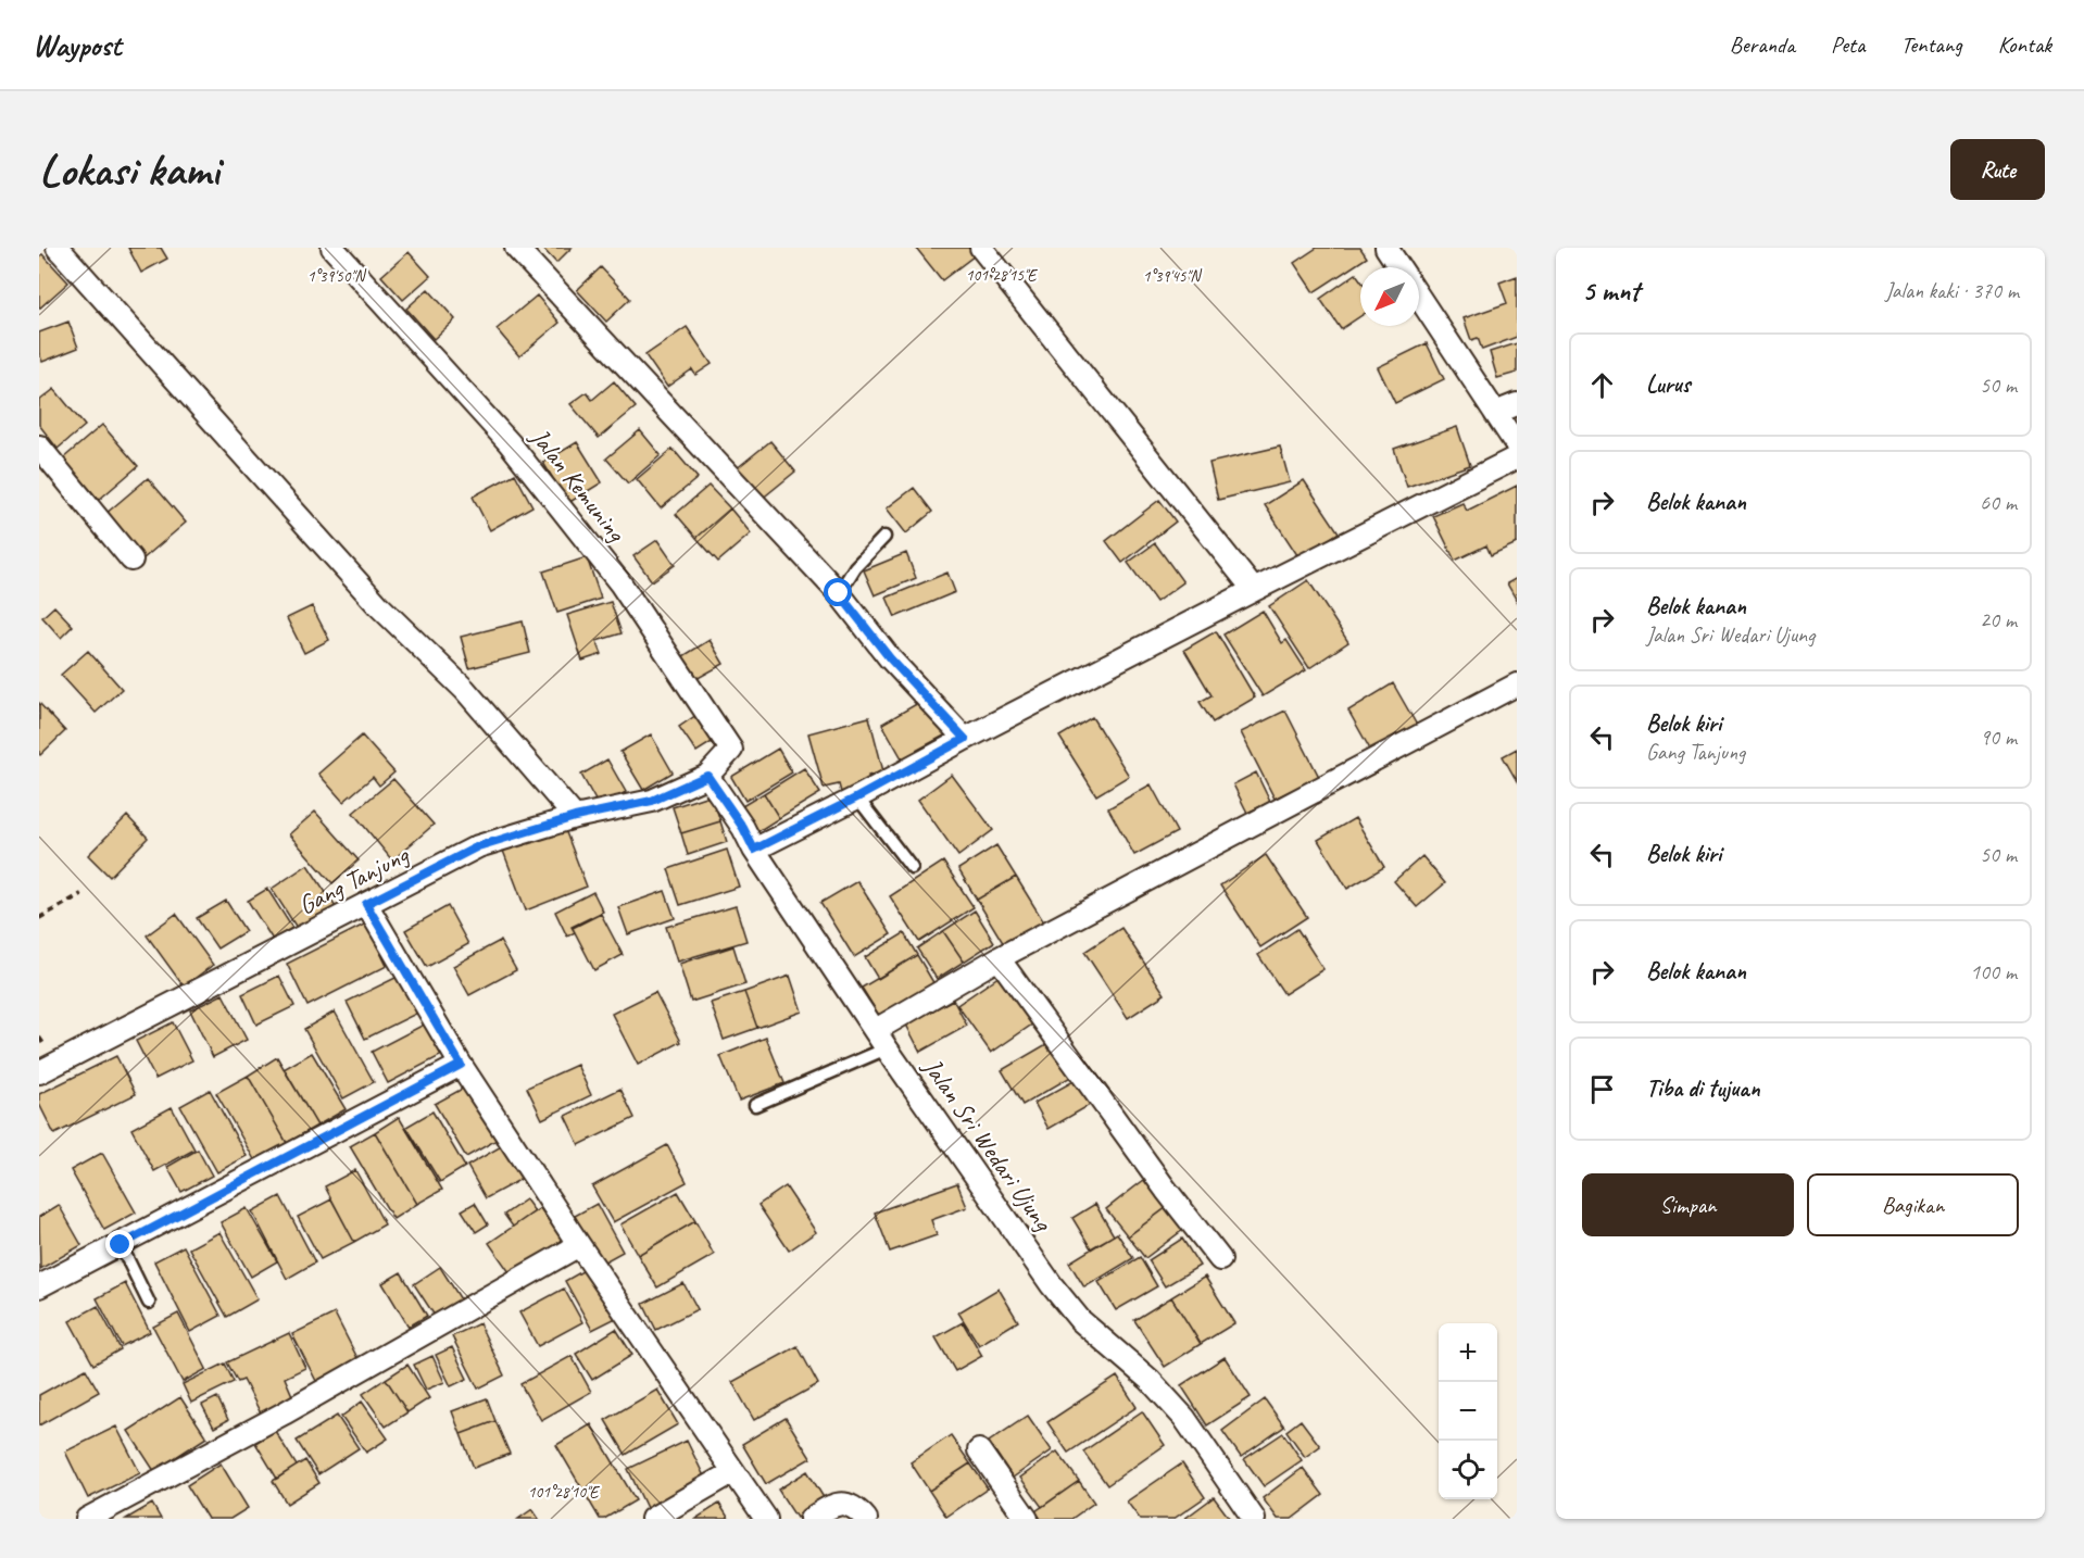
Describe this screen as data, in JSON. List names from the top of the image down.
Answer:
{
  "streets": {
    "street": ["Jalan Kemuning", "Gang Tanjung", "Jalan Sri Wedari Ujung"]
  },
  "crossings": [
    ["Jalan Kemuning", "Gang Tanjung"],
    ["Jalan Kemuning", "Jalan Sri Wedari Ujung"],
    ["Gang Tanjung", "Jalan Sri Wedari Ujung"]
  ],
  "north": "bottom left",
  "page": {
    "header": "Waypost",
    "nav": [
      "Beranda",
      "Peta",
      "Tentang",
      "Kontak"
    ],
    "buttons": [
      "Rute",
      ["Simpan", "Bagikan"]
    ],
    "title": "Lokasi kami",
    "heading": ["5 mnt", "Jalan kaki · 370 m"],
    "list": [
      ["Lurus", "50 m"],
      ["Belok kanan", "60 m"],
      ["Belok kanan", "Jalan Sri Wedari Ujung", "20 m"],
      ["Belok kiri", "Gang Tanjung", "90 m"],
      ["Belok kiri", "50 m"],
      ["Belok kanan", "100 m"],
      "Tiba di tujuan"
    ],
    "map_buttons": ["+", "−"]
  },
  "coordinates": [
    "101°28'15\"E",
    "1°39'50\"N",
    "1°39'45\"N",
    "101°28'10\"E"
  ]
}
